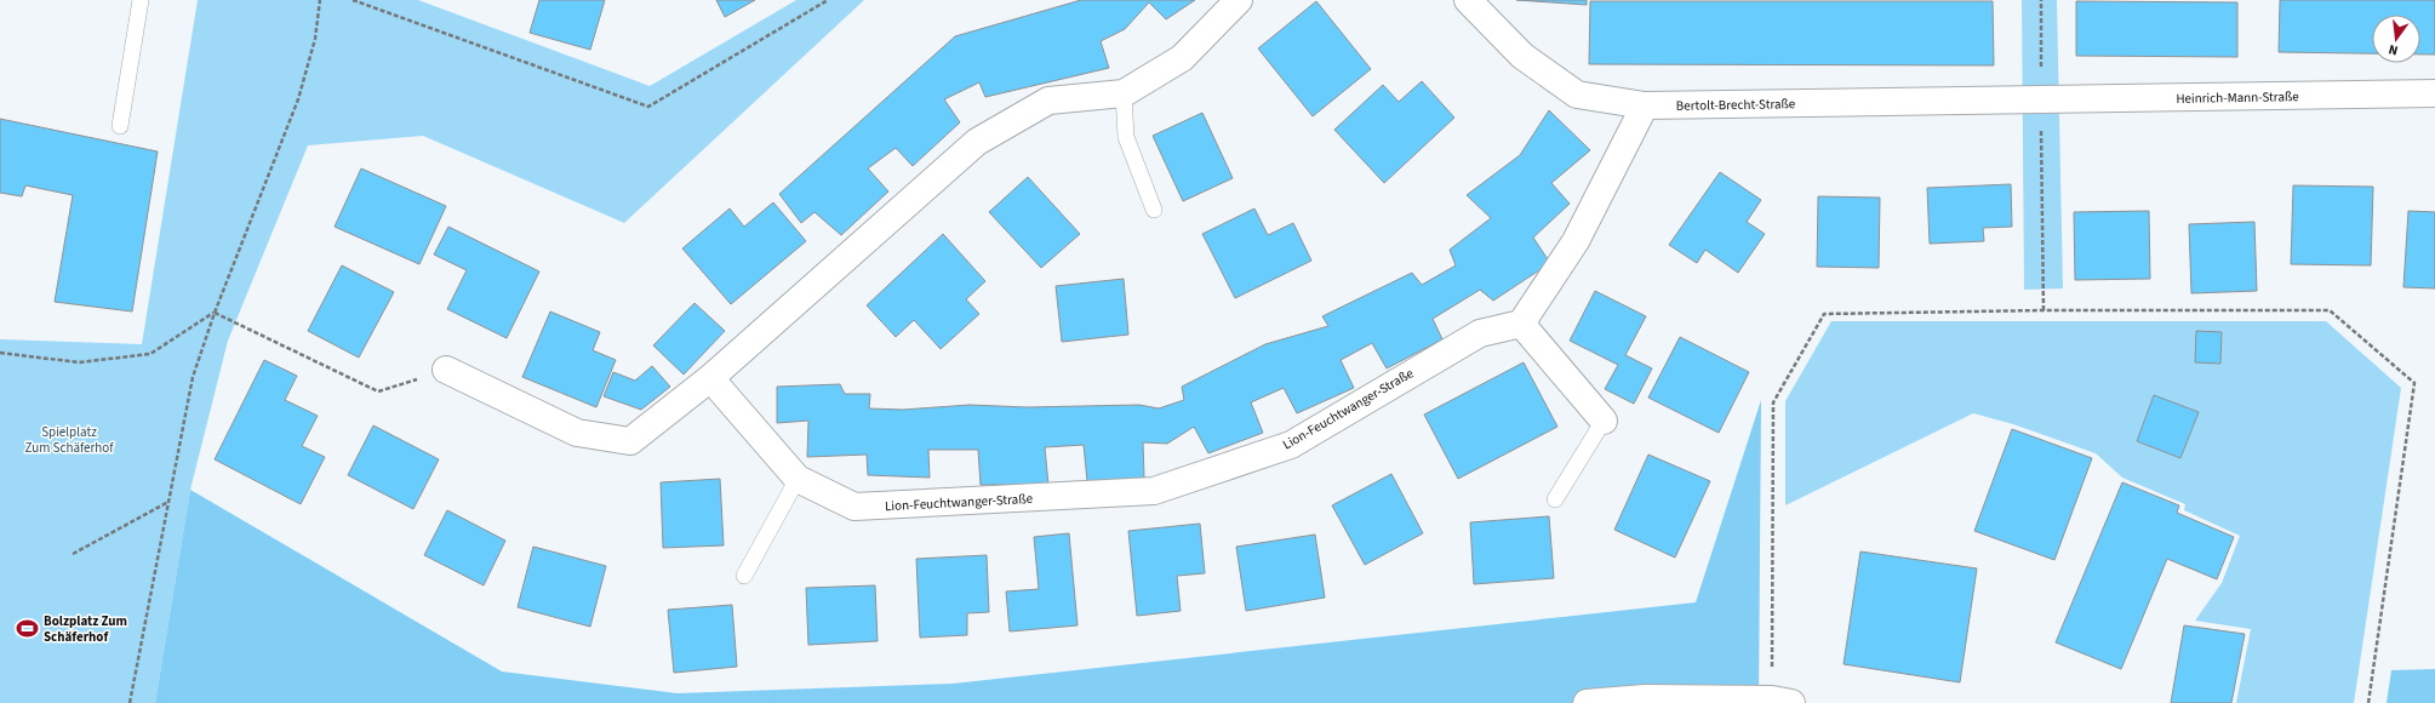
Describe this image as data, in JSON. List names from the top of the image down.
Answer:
{
  "streets": {
    "street": ["Heinrich-Mann-Straße", "Bertolt-Brecht-Straße", "Lion-Feuchtwanger-Straße"]
  },
  "crossings": [
    ["Heinrich-Mann-Straße", "Bertolt-Brecht-Straße"]
  ],
  "parks": ["Spielplatz Zum Schäferhof"],
  "places": {
    "sports": ["Bolzplatz Zum Schäferhof"]
  },
  "north": "bottom"
}
